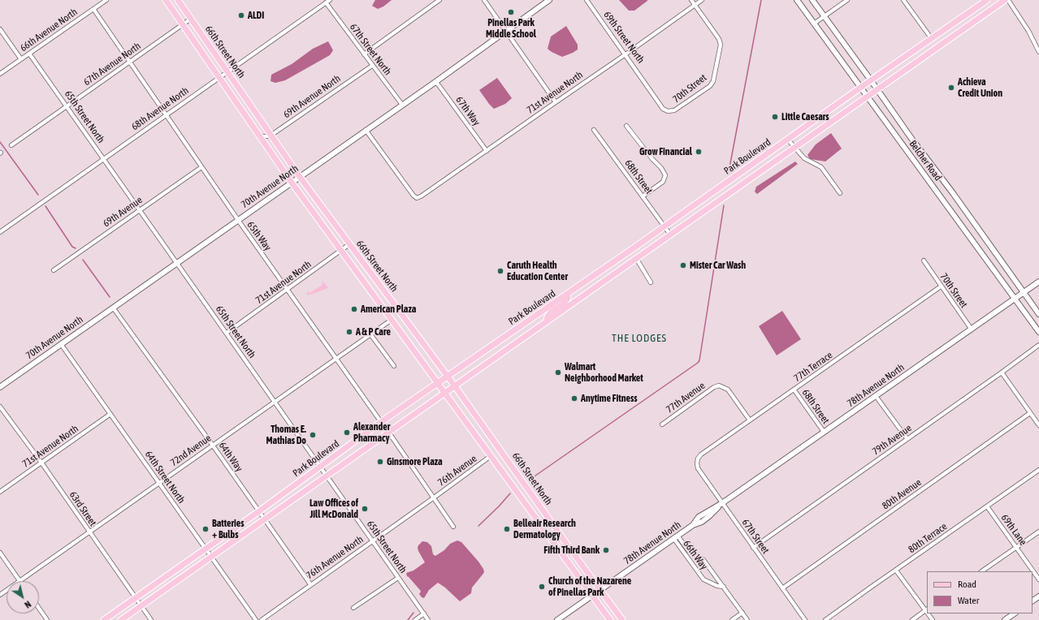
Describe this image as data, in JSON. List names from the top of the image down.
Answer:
{
  "streets": {
    "main road": ["66th Street North", "Park Boulevard"],
    "street": [
      "66th Avenue North",
      "69th Street North",
      "67th Street North",
      "67th Avenue North",
      "70th Street",
      "71st Avenue North",
      "69th Avenue North",
      "68th Avenue North",
      "67th Way",
      "65th Street North",
      "Belcher Road",
      "68th Street",
      "70th Avenue North",
      "69th Avenue",
      "65th Way",
      "77th Terrace",
      "78th Avenue North",
      "77th Avenue",
      "79th Avenue",
      "72nd Avenue",
      "64th Way",
      "76th Avenue",
      "64th Street North",
      "80th Avenue",
      "63rd Street",
      "69th Lane",
      "67th Street",
      "80th Terrace",
      "66th Way",
      "76th Avenue North"
    ]
  },
  "crossings": [
    ["66th Avenue North", "65th Street North"],
    ["66th Avenue North", "65th Way"],
    ["69th Street North", "70th Street"],
    ["69th Street North", "71st Avenue North"],
    ["67th Street North", "69th Avenue North"],
    ["67th Street North", "68th Avenue North"],
    ["67th Street North", "70th Avenue North"],
    ["66th Street North", "67th Avenue North"],
    ["66th Street North", "71st Avenue North"],
    ["66th Street North", "69th Avenue North"],
    ["66th Street North", "68th Avenue North"],
    ["66th Street North", "Park Boulevard"],
    ["66th Street North", "70th Avenue North"],
    ["66th Street North", "78th Avenue North"],
    ["66th Street North", "72nd Avenue"],
    ["66th Street North", "76th Avenue"],
    ["67th Avenue North", "65th Street North"],
    ["67th Avenue North", "65th Way"],
    ["70th Street", "71st Avenue North"],
    ["70th Street", "77th Terrace"],
    ["70th Street", "78th Avenue North"],
    ["71st Avenue North", "67th Way"],
    ["71st Avenue North", "65th Street North"],
    ["71st Avenue North", "70th Avenue North"],
    ["71st Avenue North", "65th Way"],
    ["71st Avenue North", "64th Street North"],
    ["71st Avenue North", "63rd Street"],
    ["68th Avenue North", "65th Street North"],
    ["68th Avenue North", "65th Way"],
    ["67th Way", "70th Avenue North"],
    ["65th Street North", "Park Boulevard"],
    ["65th Street North", "70th Avenue North"],
    ["65th Street North", "69th Avenue"],
    ["65th Street North", "72nd Avenue"],
    ["65th Street North", "76th Avenue North"],
    ["Park Boulevard", "Belcher Road"],
    ["Park Boulevard", "68th Street"],
    ["Park Boulevard", "65th Way"],
    ["Park Boulevard", "64th Way"],
    ["Park Boulevard", "64th Street North"],
    ["Park Boulevard", "63rd Street"],
    ["Belcher Road", "78th Avenue North"],
    ["68th Street", "77th Terrace"],
    ["68th Street", "78th Avenue North"],
    ["70th Avenue North", "65th Way"],
    ["70th Avenue North", "64th Way"],
    ["70th Avenue North", "64th Street North"],
    ["69th Avenue", "65th Way"],
    ["65th Way", "72nd Avenue"],
    ["77th Terrace", "77th Avenue"],
    ["77th Terrace", "67th Street"],
    ["78th Avenue North", "67th Street"],
    ["78th Avenue North", "66th Way"],
    ["79th Avenue", "67th Street"],
    ["72nd Avenue", "64th Way"],
    ["72nd Avenue", "64th Street North"],
    ["72nd Avenue", "63rd Street"],
    ["64th Way", "76th Avenue North"],
    ["76th Avenue", "76th Avenue North"],
    ["80th Avenue", "67th Street"],
    ["69th Lane", "80th Terrace"]
  ],
  "districts": ["THE LODGES"],
  "places": [
    "Pinellas Park Middle School",
    "ALDI",
    "Achieva Credit Union",
    "Little Caesars",
    "Grow Financial",
    "Mister Car Wash",
    "Caruth Health Education Center",
    "American Plaza",
    "A & P Care",
    "Walmart Neighborhood Market",
    "Anytime Fitness",
    "Alexander Pharmacy",
    "Thomas E. Mathias Do",
    "Ginsmore Plaza",
    "Law Offices of Jill McDonald",
    "Batteries + Bulbs",
    "Belleair Research Dermatology",
    "Fifth Third Bank",
    "Church of the Nazarene of Pinellas Park"
  ],
  "legend": ["Road", "Water"],
  "north": "bottom right"
}
